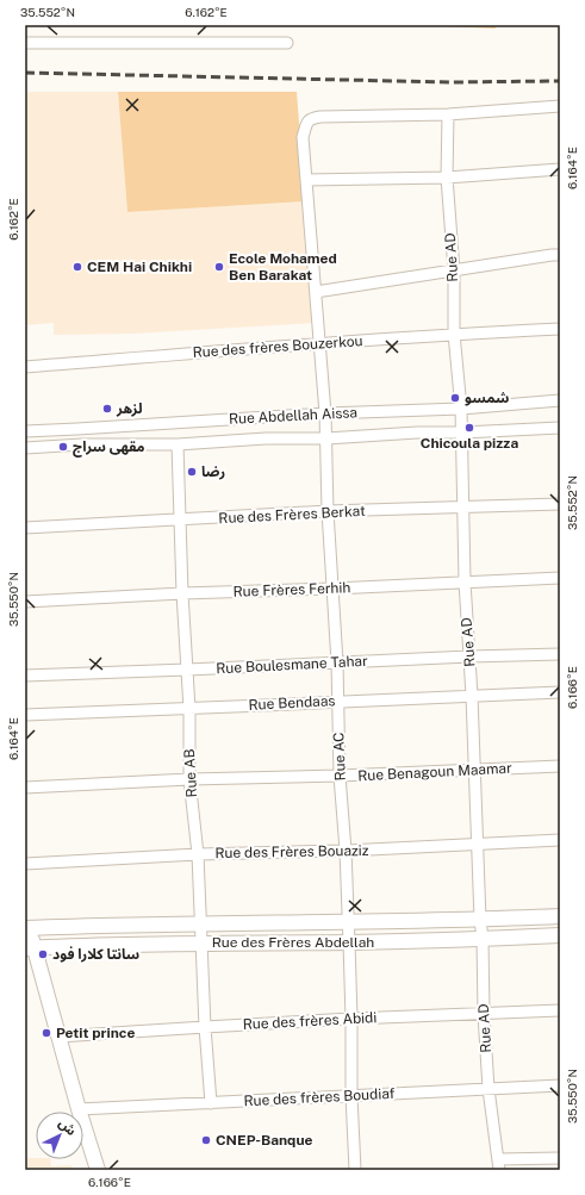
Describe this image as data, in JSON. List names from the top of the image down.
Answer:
{
  "streets": {
    "main road": ["Rue des Frères Abdellah"],
    "street": [
      "Rue AD",
      "Rue des frères Bouzerkou",
      "Rue Abdellah Aissa",
      "Rue des Frères Berkat",
      "Rue Frères Ferhih",
      "Rue Boulesmane Tahar",
      "Rue Bendaas",
      "Rue AC",
      "Rue Benagoun Maamar",
      "Rue AB",
      "Rue des Frères Bouaziz",
      "Rue des frères Abidi",
      "Rue des frères Boudiaf"
    ]
  },
  "crossings": [
    ["Rue AD", "Rue des frères Bouzerkou"],
    ["Rue AD", "Rue Abdellah Aissa"],
    ["Rue AD", "Rue des Frères Berkat"],
    ["Rue AD", "Rue Frères Ferhih"],
    ["Rue AD", "Rue Boulesmane Tahar"],
    ["Rue AD", "Rue Bendaas"],
    ["Rue AD", "Rue AC"],
    ["Rue AD", "Rue Benagoun Maamar"],
    ["Rue AD", "Rue des Frères Bouaziz"],
    ["Rue AD", "Rue des Frères Abdellah"],
    ["Rue AD", "Rue des frères Abidi"],
    ["Rue AD", "Rue des frères Boudiaf"],
    ["Rue des frères Bouzerkou", "Rue AC"],
    ["Rue Abdellah Aissa", "Rue AC"],
    ["Rue des Frères Berkat", "Rue AC"],
    ["Rue des Frères Berkat", "Rue AB"],
    ["Rue Frères Ferhih", "Rue AC"],
    ["Rue Frères Ferhih", "Rue AB"],
    ["Rue Boulesmane Tahar", "Rue AC"],
    ["Rue Boulesmane Tahar", "Rue AB"],
    ["Rue Bendaas", "Rue AC"],
    ["Rue Bendaas", "Rue AB"],
    ["Rue AC", "Rue Benagoun Maamar"],
    ["Rue AC", "Rue des Frères Bouaziz"],
    ["Rue AC", "Rue des Frères Abdellah"],
    ["Rue AC", "Rue des frères Abidi"],
    ["Rue AC", "Rue des frères Boudiaf"],
    ["Rue Benagoun Maamar", "Rue AB"],
    ["Rue AB", "Rue des Frères Bouaziz"],
    ["Rue AB", "Rue des Frères Abdellah"],
    ["Rue AB", "Rue des frères Abidi"],
    ["Rue AB", "Rue des frères Boudiaf"]
  ],
  "places": [
    "CEM Hai Chikhi",
    "Ecole Mohamed Ben Barakat",
    "شمسو",
    "لزهر",
    "Chicoula pizza",
    "مقهى سراج",
    "رضا",
    "سانتا كلارا فود",
    "Petit prince",
    "CNEP-Banque"
  ],
  "north": "top right",
  "coordinates": [
    "35.552°N",
    "6.162°E",
    "6.164°E",
    "35.550°N",
    "6.166°E"
  ]
}
